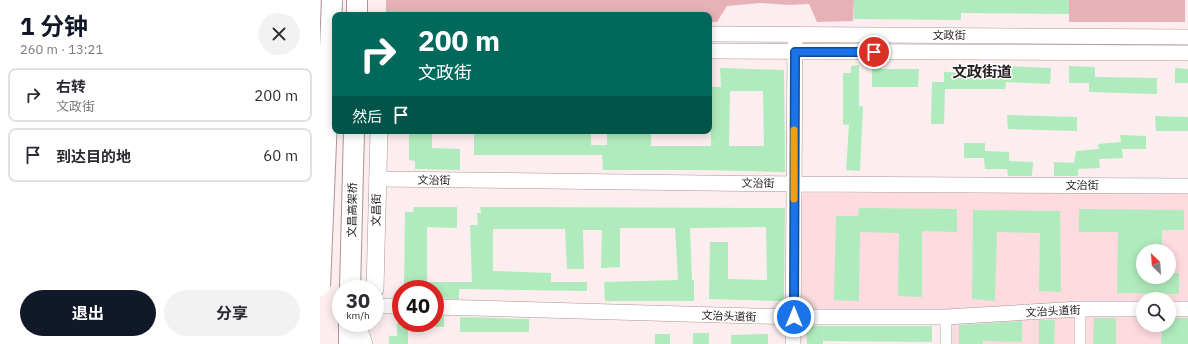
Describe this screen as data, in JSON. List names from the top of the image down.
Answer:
{
  "streets": {
    "highway": ["文昌高架桥"],
    "main road": ["文昌街"],
    "street": ["文政街", "文治街", "文治头道街"]
  },
  "crossings": [
    ["文治街", "文昌街"]
  ],
  "districts": ["文政街道"],
  "north": "top left",
  "page": {
    "heading": ["1 分钟", "260 m · 13:21"],
    "turn": ["200 m", "文政街"],
    "list": [
      {
        "name": "右转",
        "note": "文政街",
        "value": "200 m"
      },
      {
        "name": "到达目的地",
        "value": "60 m"
      }
    ],
    "then": "然后",
    "speed": "30 km/h",
    "limit": "40",
    "buttons": ["退出", "分享"]
  }
}
